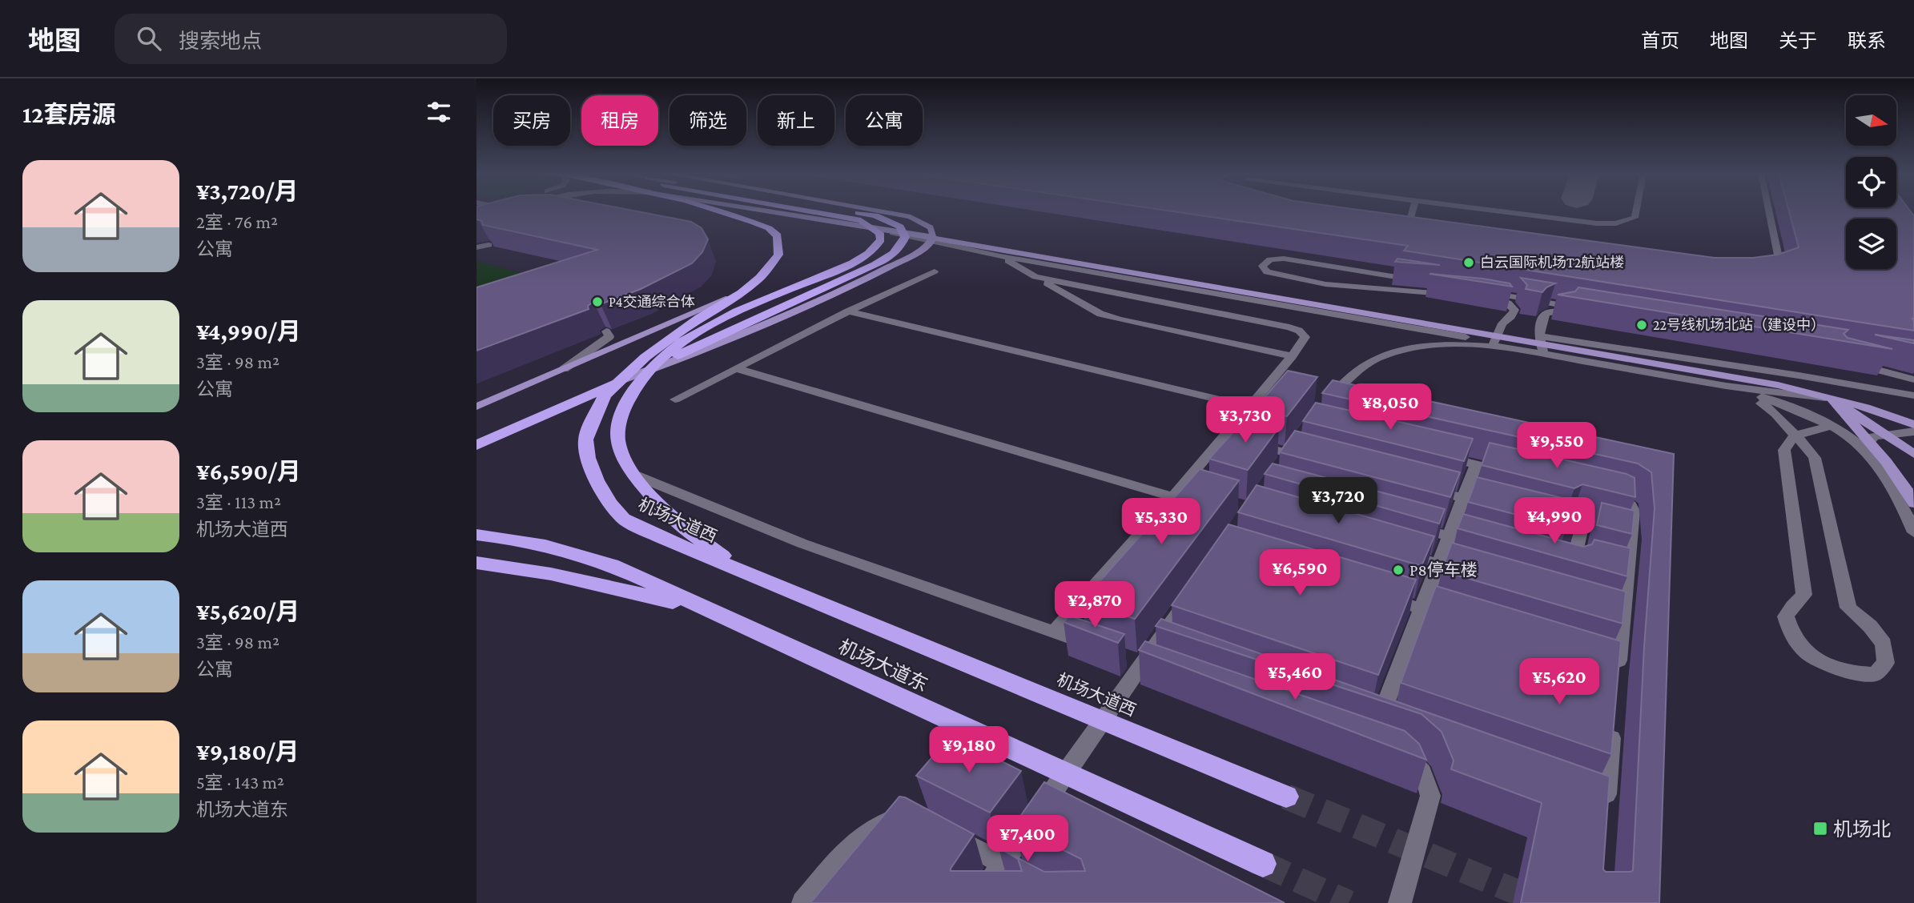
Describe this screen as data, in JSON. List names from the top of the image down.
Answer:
{
  "streets": {
    "highway": ["机场大道西", "机场大道东"]
  },
  "places": {
    "other": [
      "白云国际机场T2航站楼",
      "P4交通综合体",
      "22号线机场北站（建设中）",
      "P8停车楼"
    ],
    "transit": ["机场北"]
  },
  "north": "right",
  "page": {
    "header": "地图",
    "search": "搜索地点",
    "nav": [
      "首页",
      "地图",
      "关于",
      "联系"
    ],
    "heading": "12套房源",
    "chip": [
      "买房",
      "租房",
      "筛选",
      "新上",
      "公寓"
    ],
    "list": [
      {
        "name": "¥3,720/月",
        "note": "2室 · 76 m² · 公寓"
      },
      {
        "name": "¥4,990/月",
        "note": "3室 · 98 m² · 公寓"
      },
      {
        "name": "¥6,590/月",
        "note": "3室 · 113 m² · 机场大道西"
      },
      {
        "name": "¥5,620/月",
        "note": "3室 · 98 m² · 公寓"
      },
      {
        "name": "¥9,180/月",
        "note": "5室 · 143 m² · 机场大道东"
      }
    ],
    "price": [
      "¥8,050",
      "¥3,730",
      "¥9,550",
      "¥3,720",
      "¥4,990",
      "¥5,330",
      "¥6,590",
      "¥2,870",
      "¥5,460",
      "¥5,620",
      "¥9,180",
      "¥7,400"
    ]
  }
}
